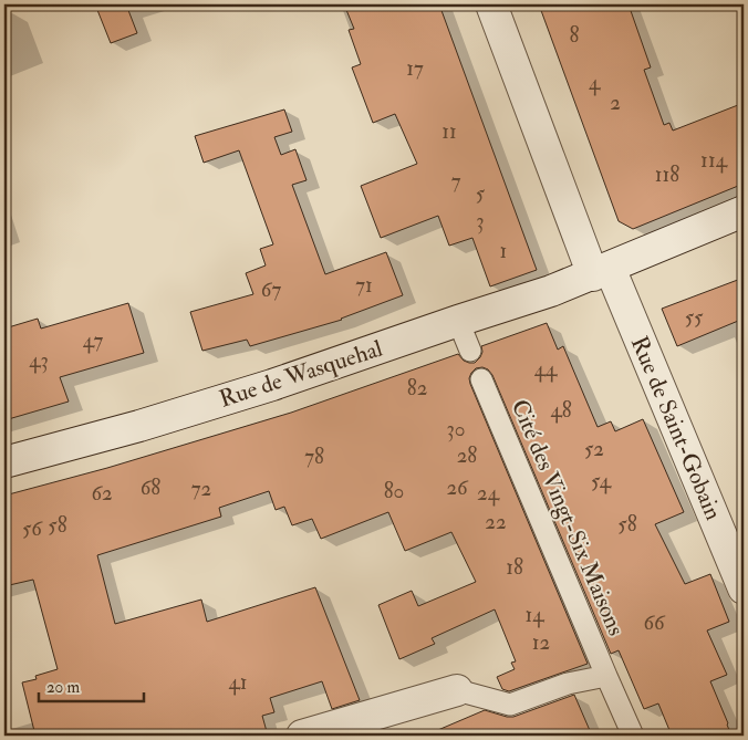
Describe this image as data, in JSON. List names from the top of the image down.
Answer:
{
  "streets": {
    "street": ["Rue de Wasquehal", "Rue de Saint-Gobain"],
    "lane": ["Cité des Vingt-Six Maisons"]
  },
  "crossings": [
    ["Rue de Wasquehal", "Rue de Saint-Gobain"]
  ],
  "house_numbers": [
    "8",
    "17",
    "4",
    "2",
    "11",
    "114",
    "118",
    "7",
    "5",
    "3",
    "1",
    "71",
    "67",
    "55",
    "47",
    "43",
    "44",
    "82",
    "48",
    "30",
    "52",
    "28",
    "78",
    "54",
    "68",
    "26",
    "72",
    "80",
    "62",
    "24",
    "22",
    "58",
    "58",
    "56",
    "18",
    "14",
    "66",
    "12",
    "41"
  ],
  "scale_bar": "20 m"
}
